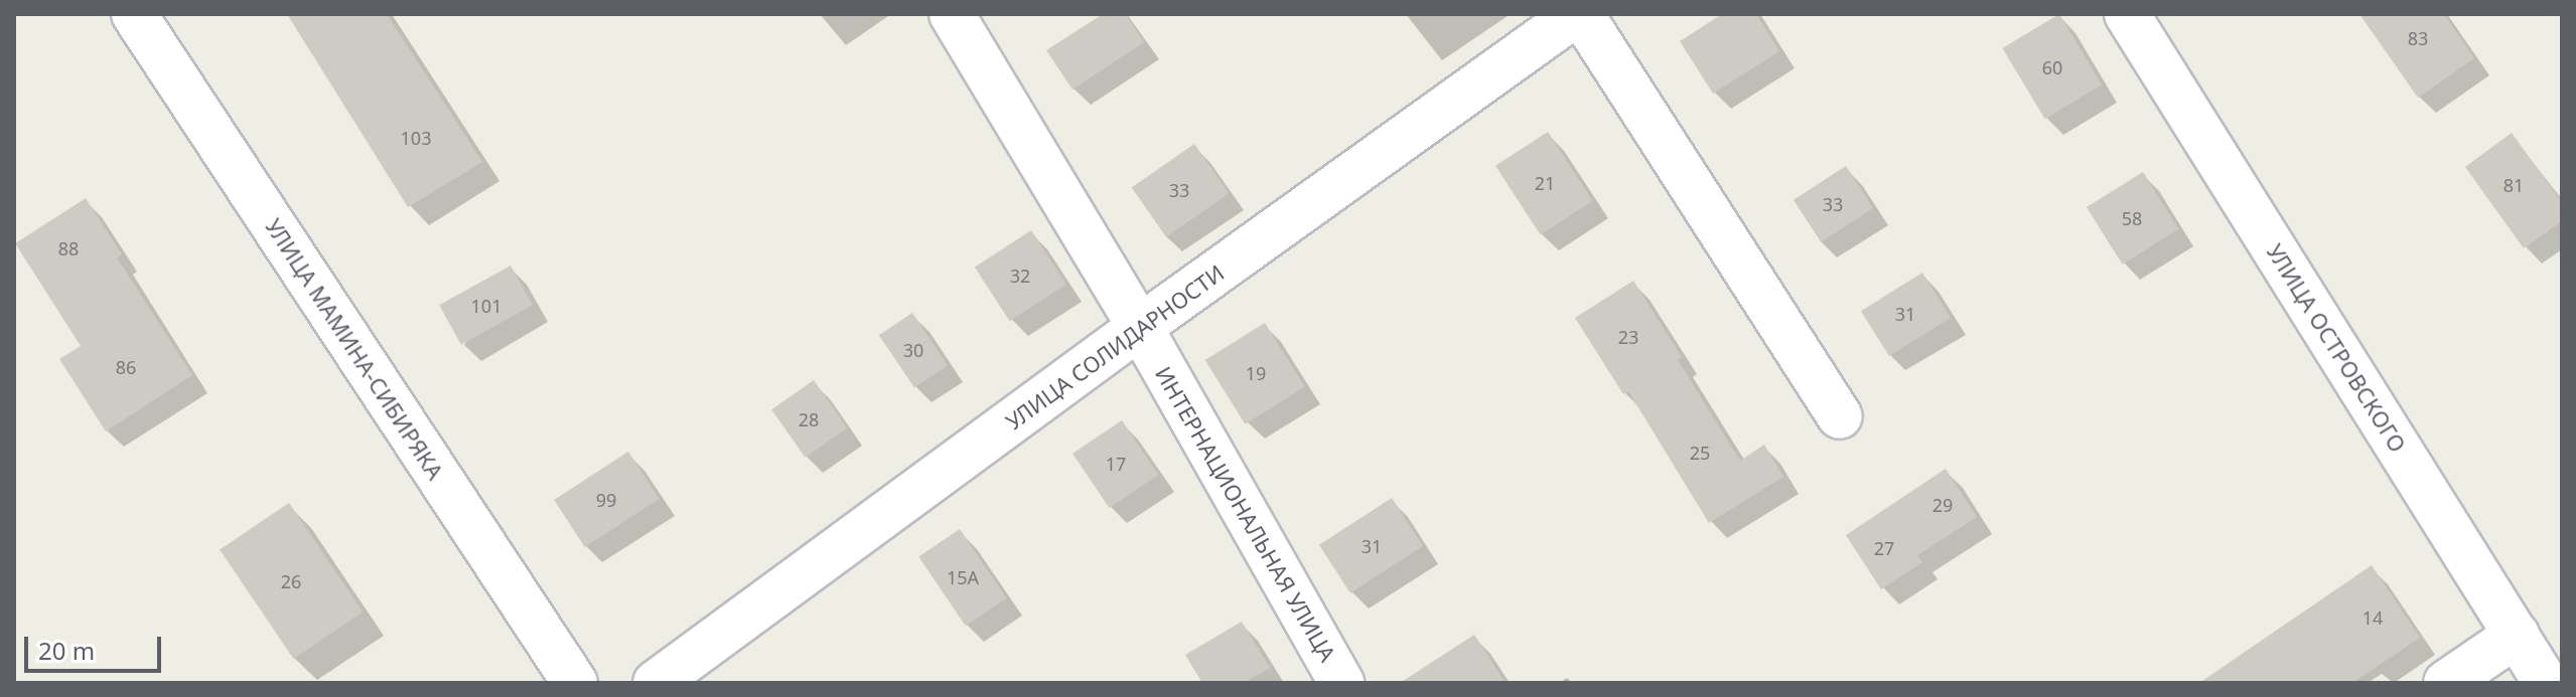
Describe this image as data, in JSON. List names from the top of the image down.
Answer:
{
  "streets": {
    "street": [
      "УЛИЦА СОЛИДАРНОСТИ",
      "УЛИЦА ОСТРОВСКОГО",
      "УЛИЦА МАМИНА-СИБИРЯКА",
      "ИНТЕРНАЦИОНАЛЬНАЯ УЛИЦА"
    ]
  },
  "crossings": [
    ["УЛИЦА СОЛИДАРНОСТИ", "ИНТЕРНАЦИОНАЛЬНАЯ УЛИЦА"]
  ],
  "house_numbers": [
    "83",
    "60",
    "103",
    "21",
    "81",
    "33",
    "33",
    "58",
    "88",
    "32",
    "101",
    "31",
    "23",
    "30",
    "86",
    "19",
    "28",
    "25",
    "17",
    "99",
    "29",
    "31",
    "27",
    "15А",
    "26",
    "14"
  ],
  "scale_bar": "20 m"
}
